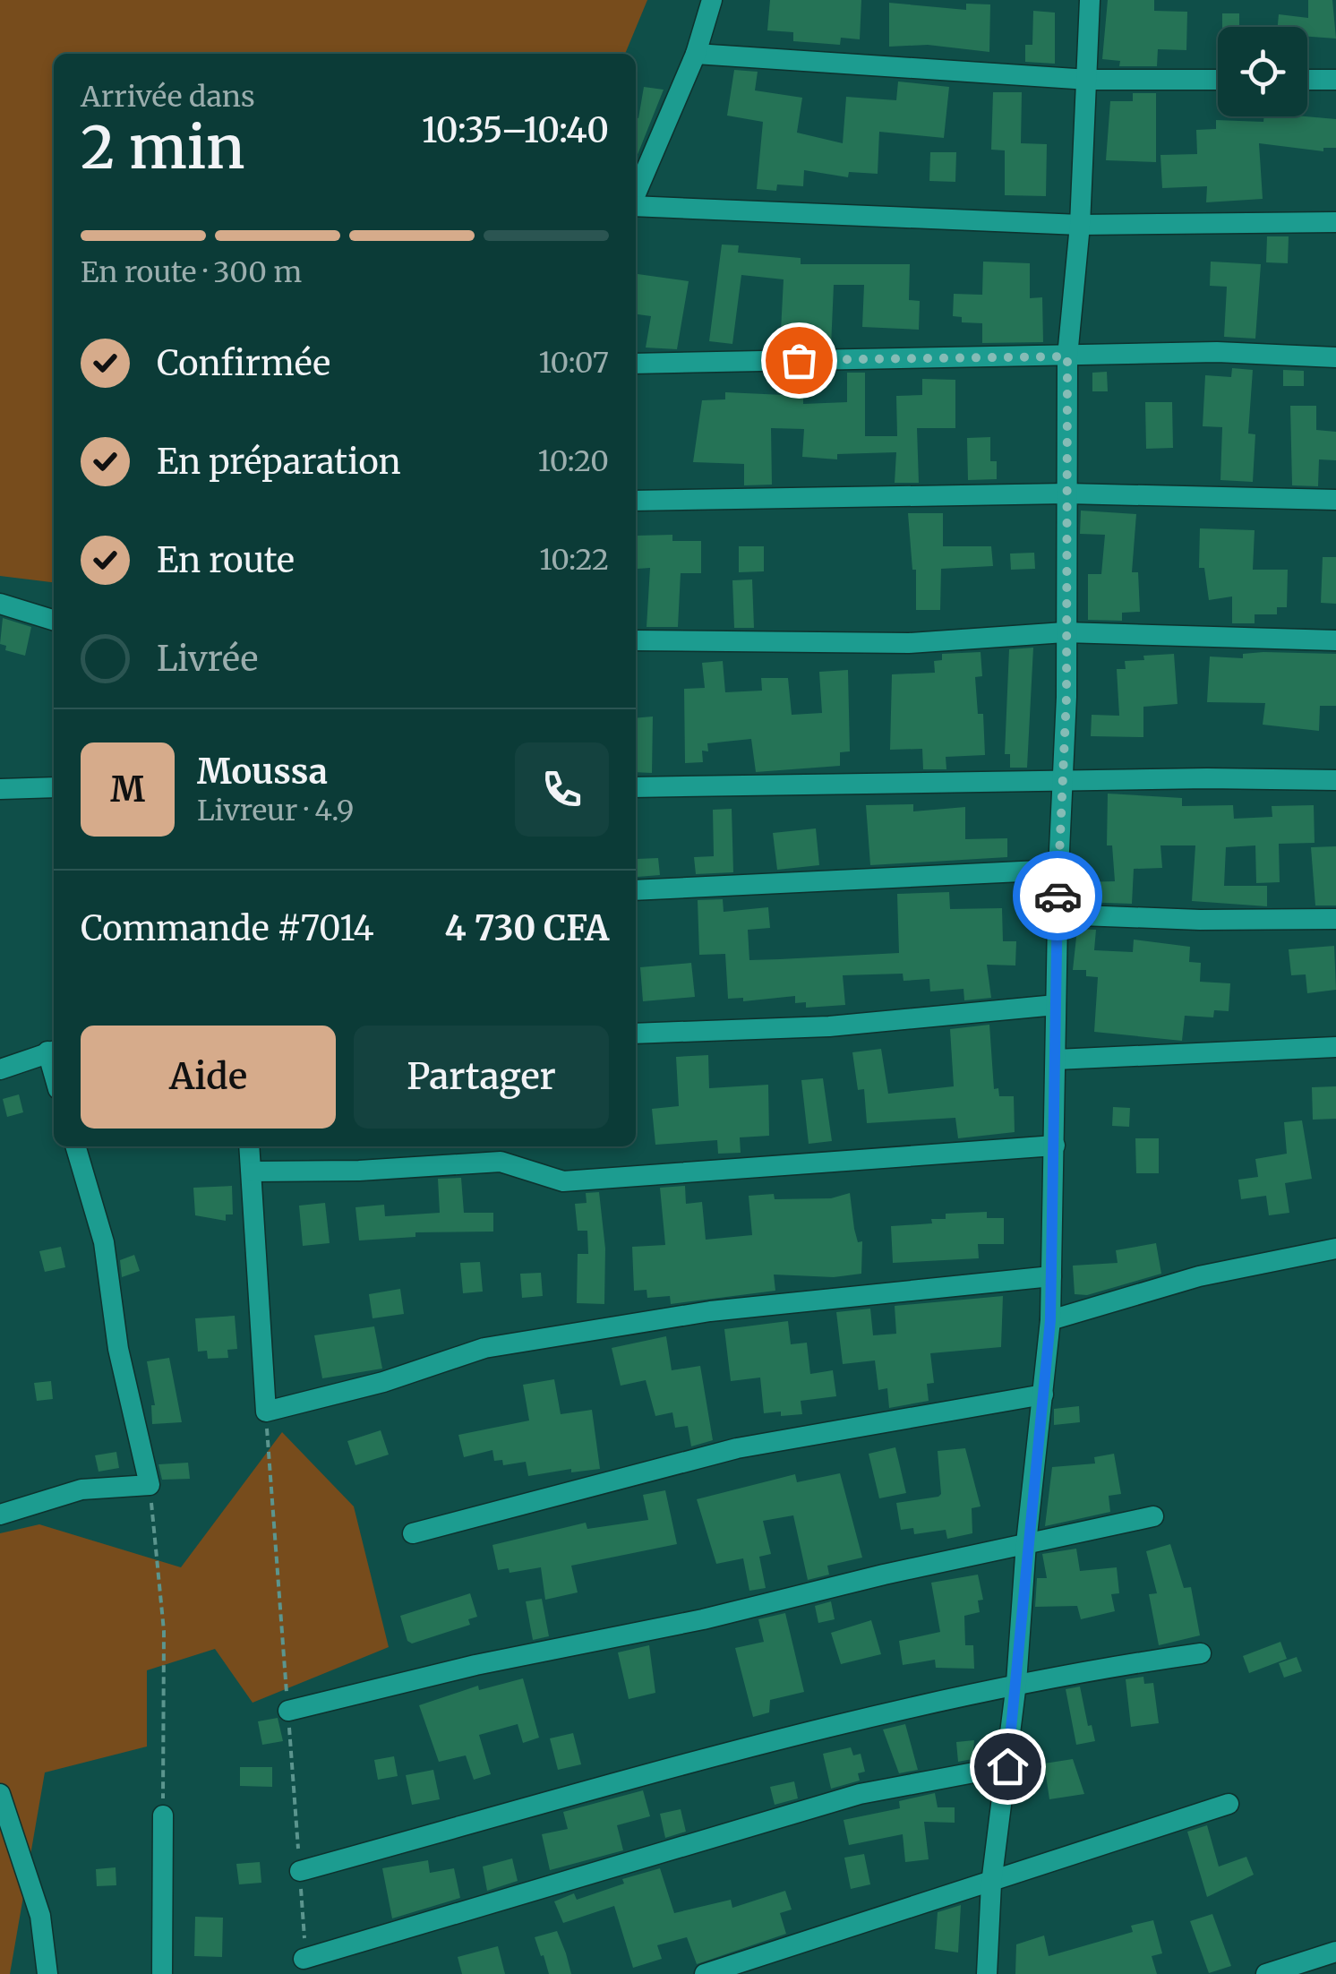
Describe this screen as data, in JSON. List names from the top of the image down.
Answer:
{
  "page": {
    "heading": ["2 min", "Arrivée dans", "10:35–10:40"],
    "panel": [
      "Moussa",
      "Livreur · 4.9",
      "Commande #7014",
      "4 730 CFA"
    ],
    "bar": "En route · 300 m",
    "list": [
      ["Confirmée", "10:07"],
      ["En préparation", "10:20"],
      ["En route", "10:22"],
      "Livrée"
    ],
    "round": "M",
    "buttons": ["Aide", "Partager"]
  }
}
